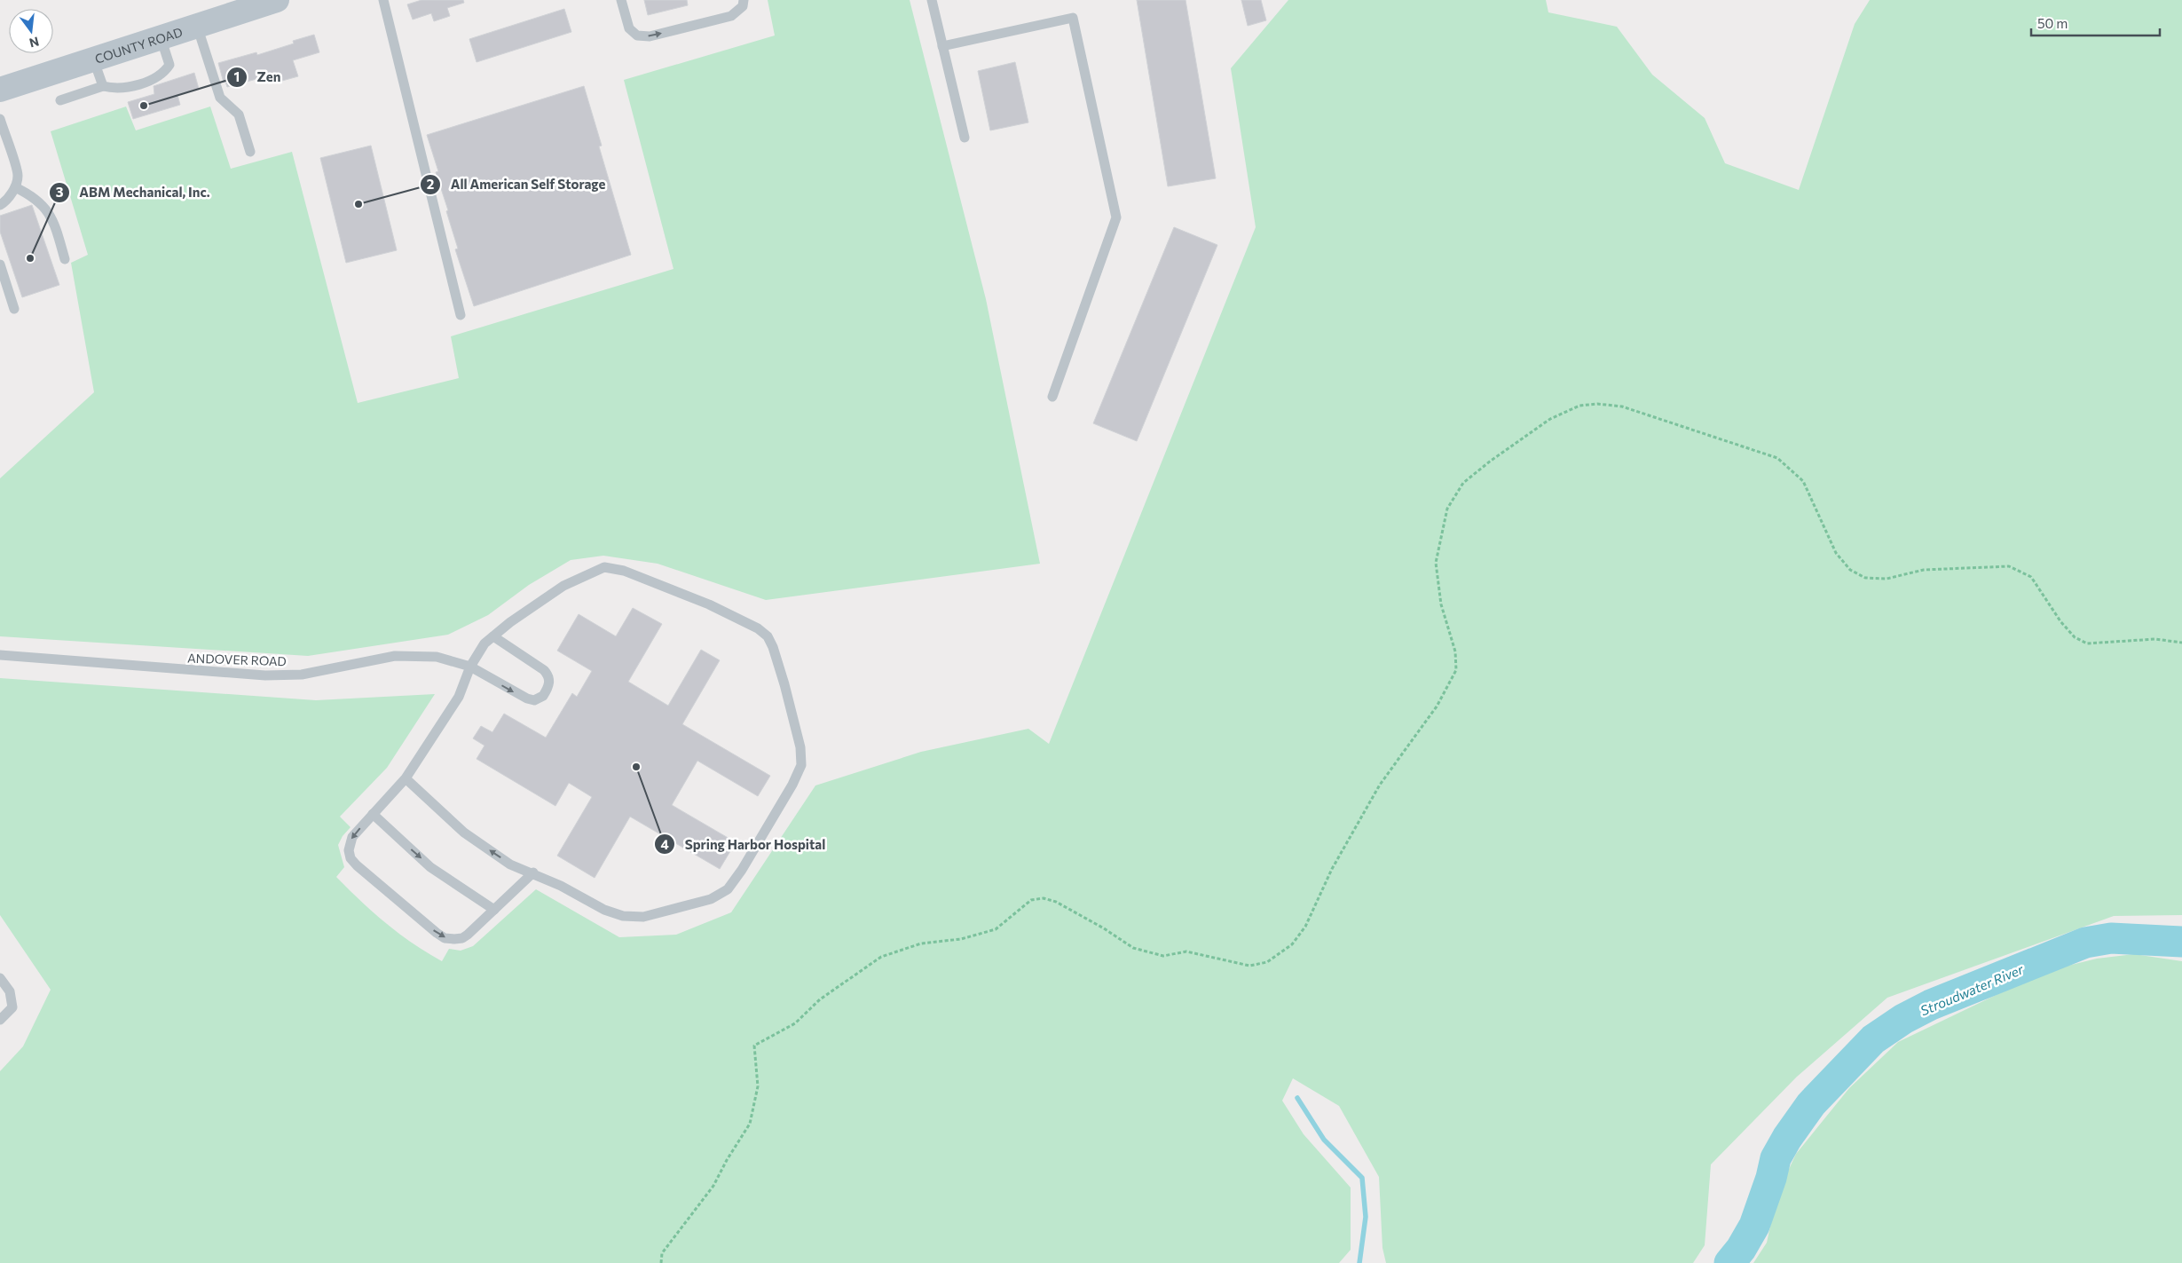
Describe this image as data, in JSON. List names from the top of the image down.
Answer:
{
  "streets": {
    "main road": ["COUNTY ROAD"],
    "lane": ["ANDOVER ROAD"]
  },
  "water": ["Stroudwater River"],
  "places": [
    "Zen",
    "All American Self Storage",
    "ABM Mechanical, Inc.",
    "Spring Harbor Hospital"
  ],
  "scale_bar": "50 m",
  "north": "bottom"
}
